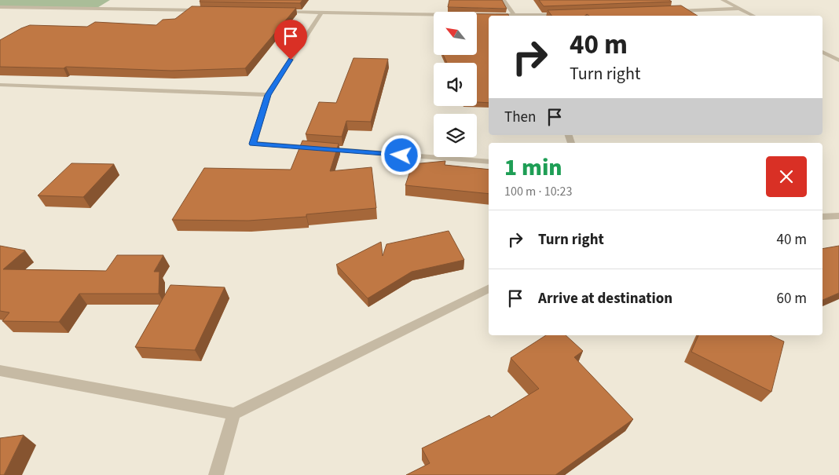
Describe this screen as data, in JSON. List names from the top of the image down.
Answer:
{
  "north": "top left",
  "page": {
    "turn": ["40 m", "Turn right"],
    "then": "Then",
    "heading": ["1 min", "100 m · 10:23"],
    "list": [
      {
        "name": "Turn right",
        "value": "40 m"
      },
      {
        "name": "Arrive at destination",
        "value": "60 m"
      }
    ]
  }
}
